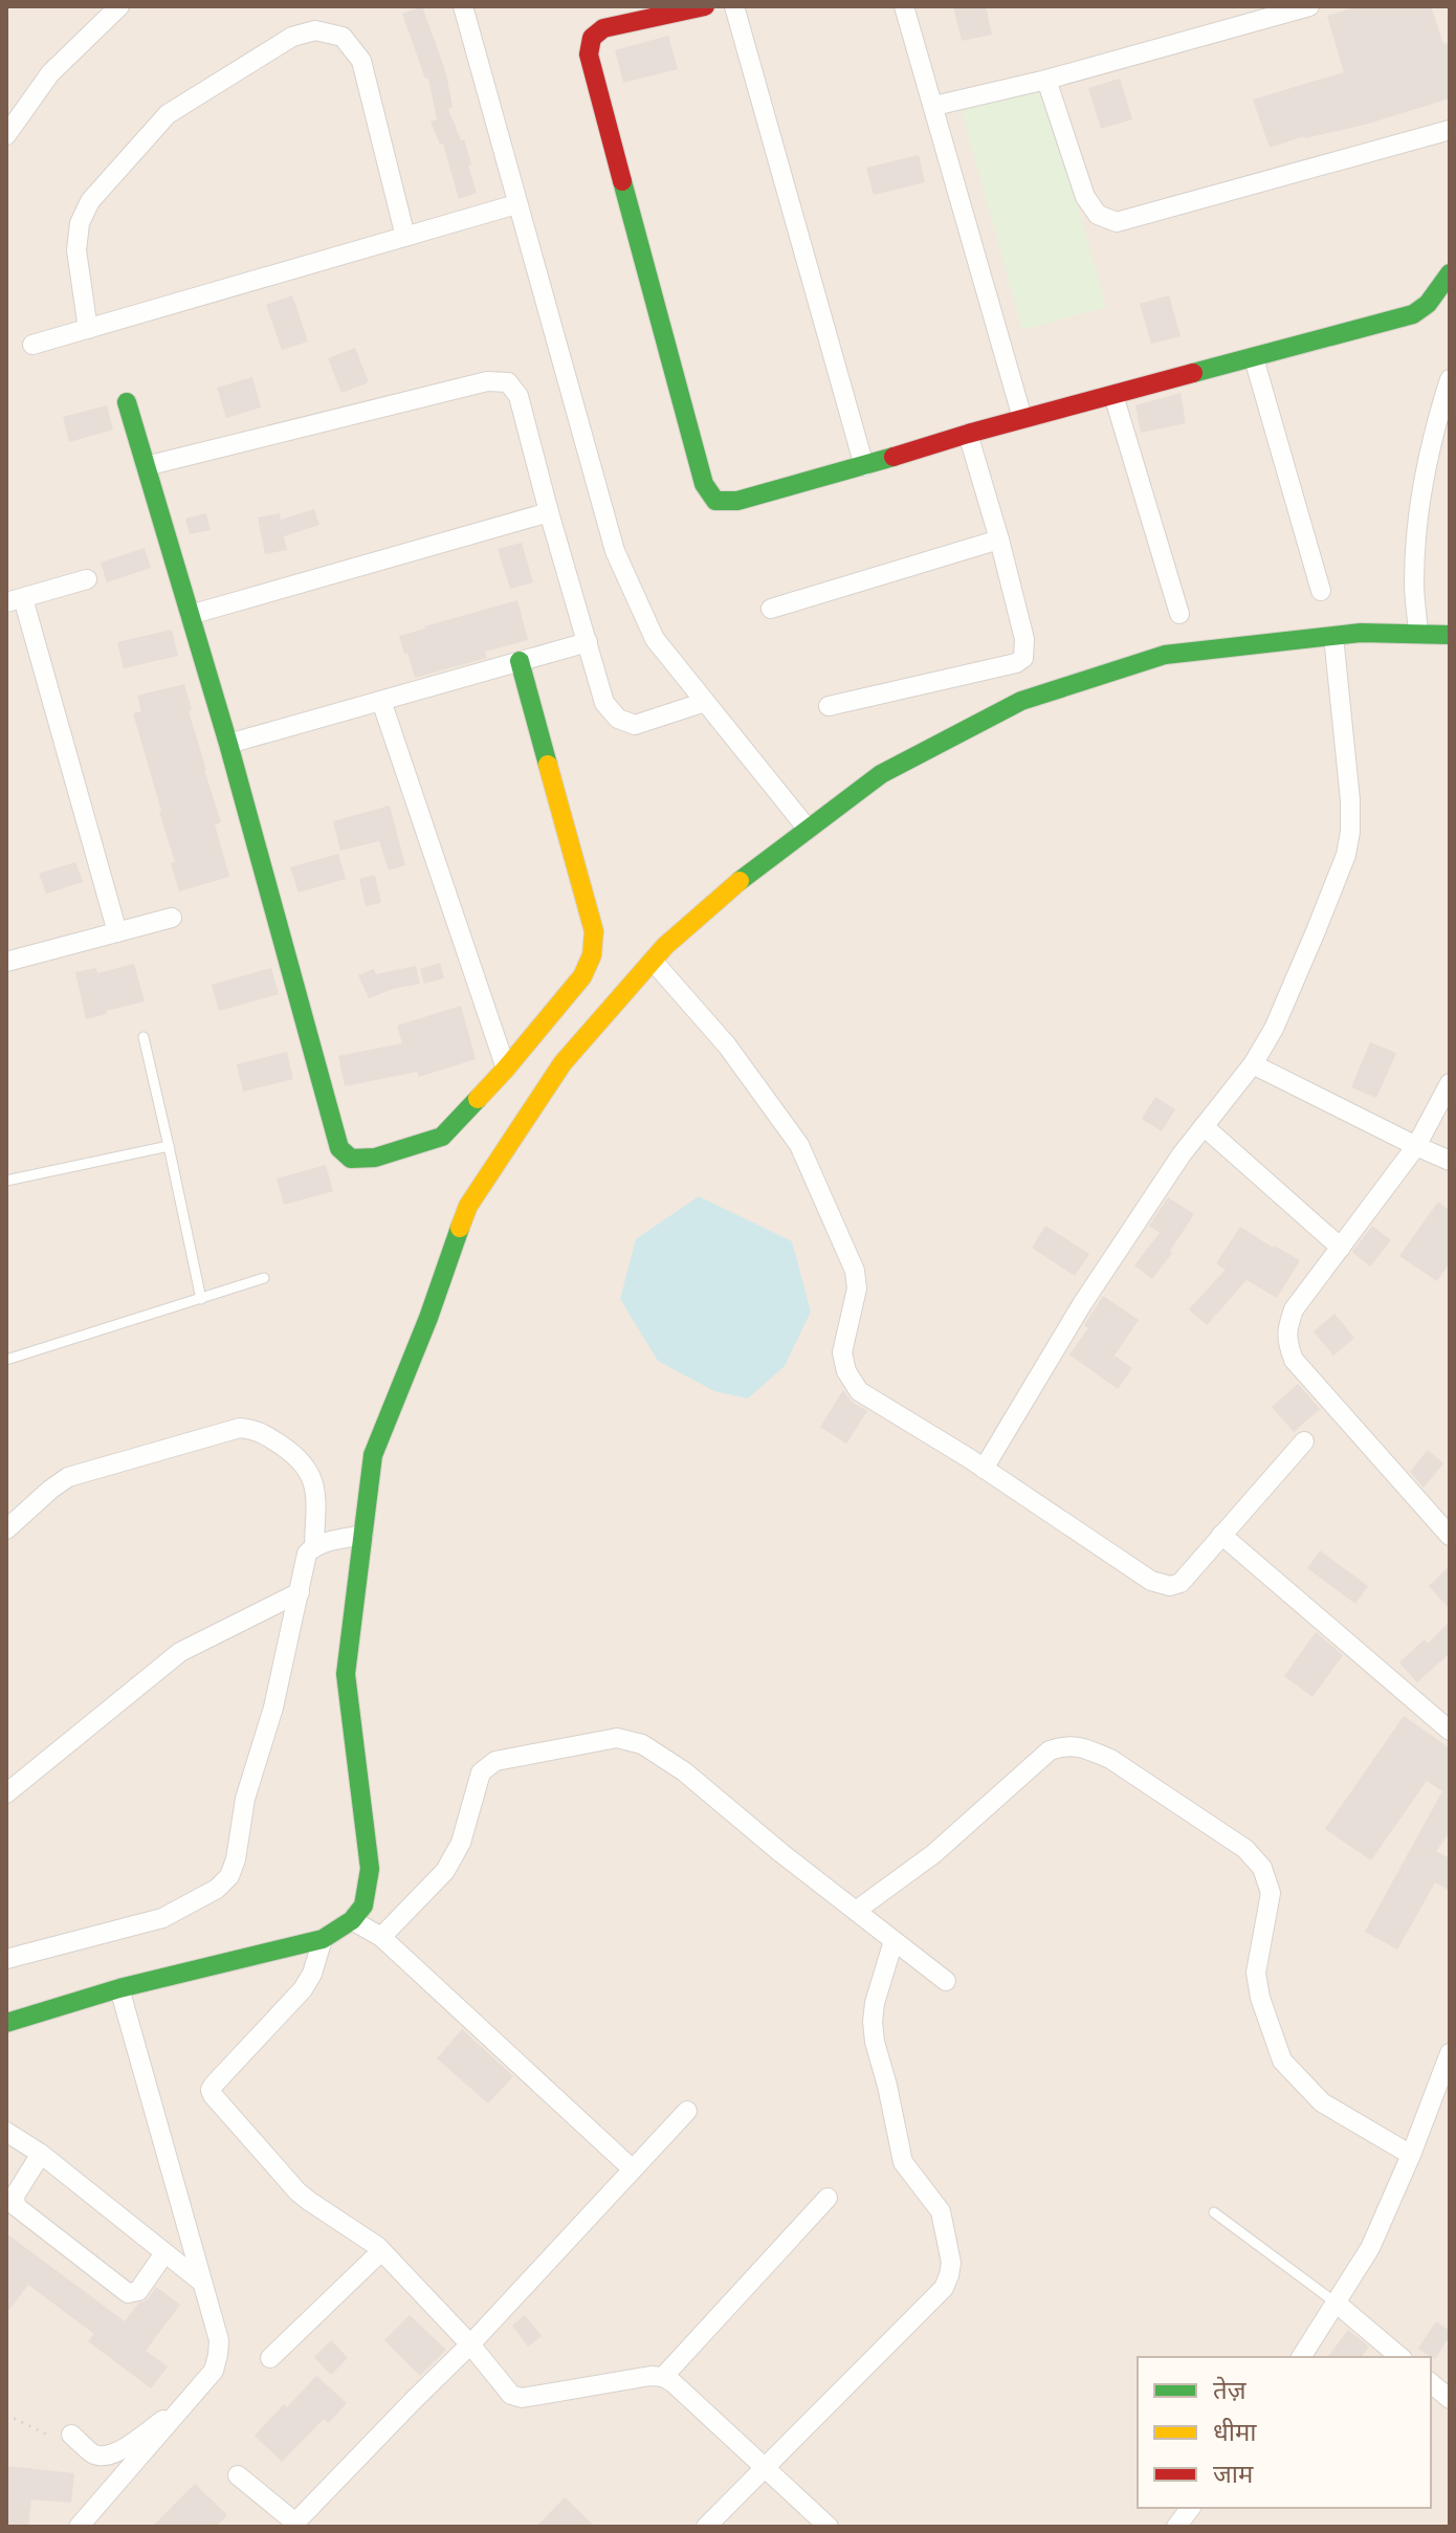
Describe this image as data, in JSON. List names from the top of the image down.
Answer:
{
  "legend": ["तेज़", "धीमा", "जाम"]
}
